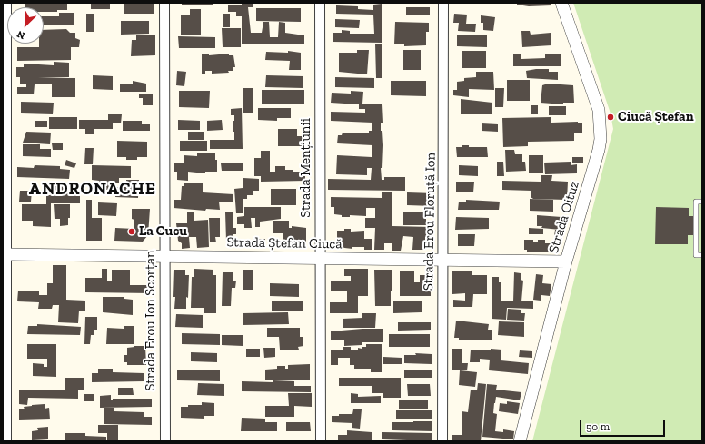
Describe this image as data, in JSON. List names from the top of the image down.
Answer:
{
  "streets": {
    "street": [
      "Strada Mențiunii",
      "Strada Oituz",
      "Strada Erou Floruță Ion",
      "Strada Ștefan Ciucă",
      "Strada Erou Ion Scorțan"
    ]
  },
  "crossings": [
    ["Strada Mențiunii", "Strada Ștefan Ciucă"],
    ["Strada Oituz", "Strada Ștefan Ciucă"],
    ["Strada Erou Floruță Ion", "Strada Ștefan Ciucă"],
    ["Strada Ștefan Ciucă", "Strada Erou Ion Scorțan"]
  ],
  "districts": ["ANDRONACHE"],
  "places": ["Ciucă Ștefan", "La Cucu"],
  "scale_bar": "50 m",
  "north": "bottom left"
}
